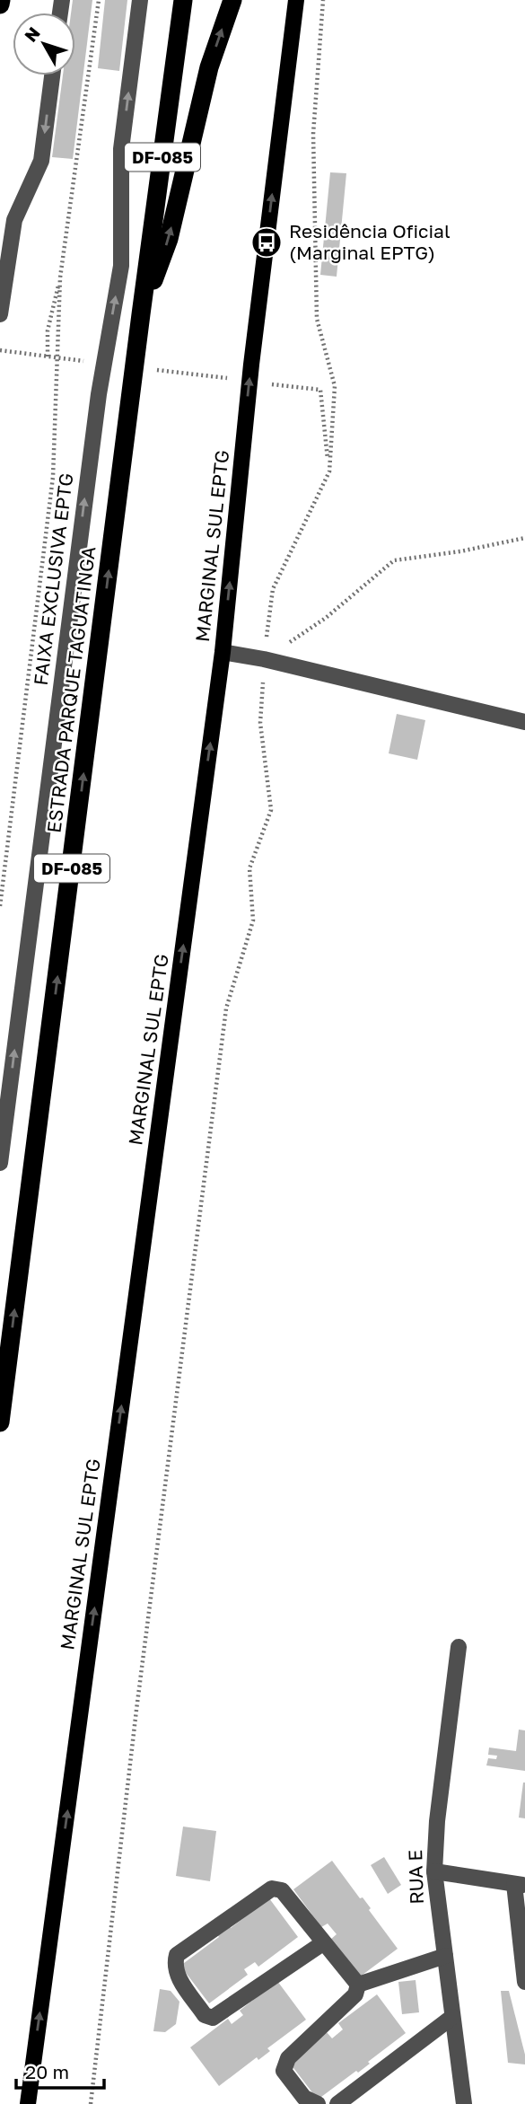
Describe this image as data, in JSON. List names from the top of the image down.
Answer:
{
  "streets": {
    "highway": ["DF-085", "ESTRADA PARQUE TAGUATINGA"],
    "main road": ["MARGINAL SUL EPTG"],
    "street": ["FAIXA EXCLUSIVA EPTG", "RUA E"]
  },
  "one_way": ["MARGINAL SUL EPTG", "FAIXA EXCLUSIVA EPTG", "ESTRADA PARQUE TAGUATINGA"],
  "places": {
    "bus stop": ["Residência Oficial (Marginal EPTG)"]
  },
  "scale_bar": "20 m",
  "north": "top left"
}
